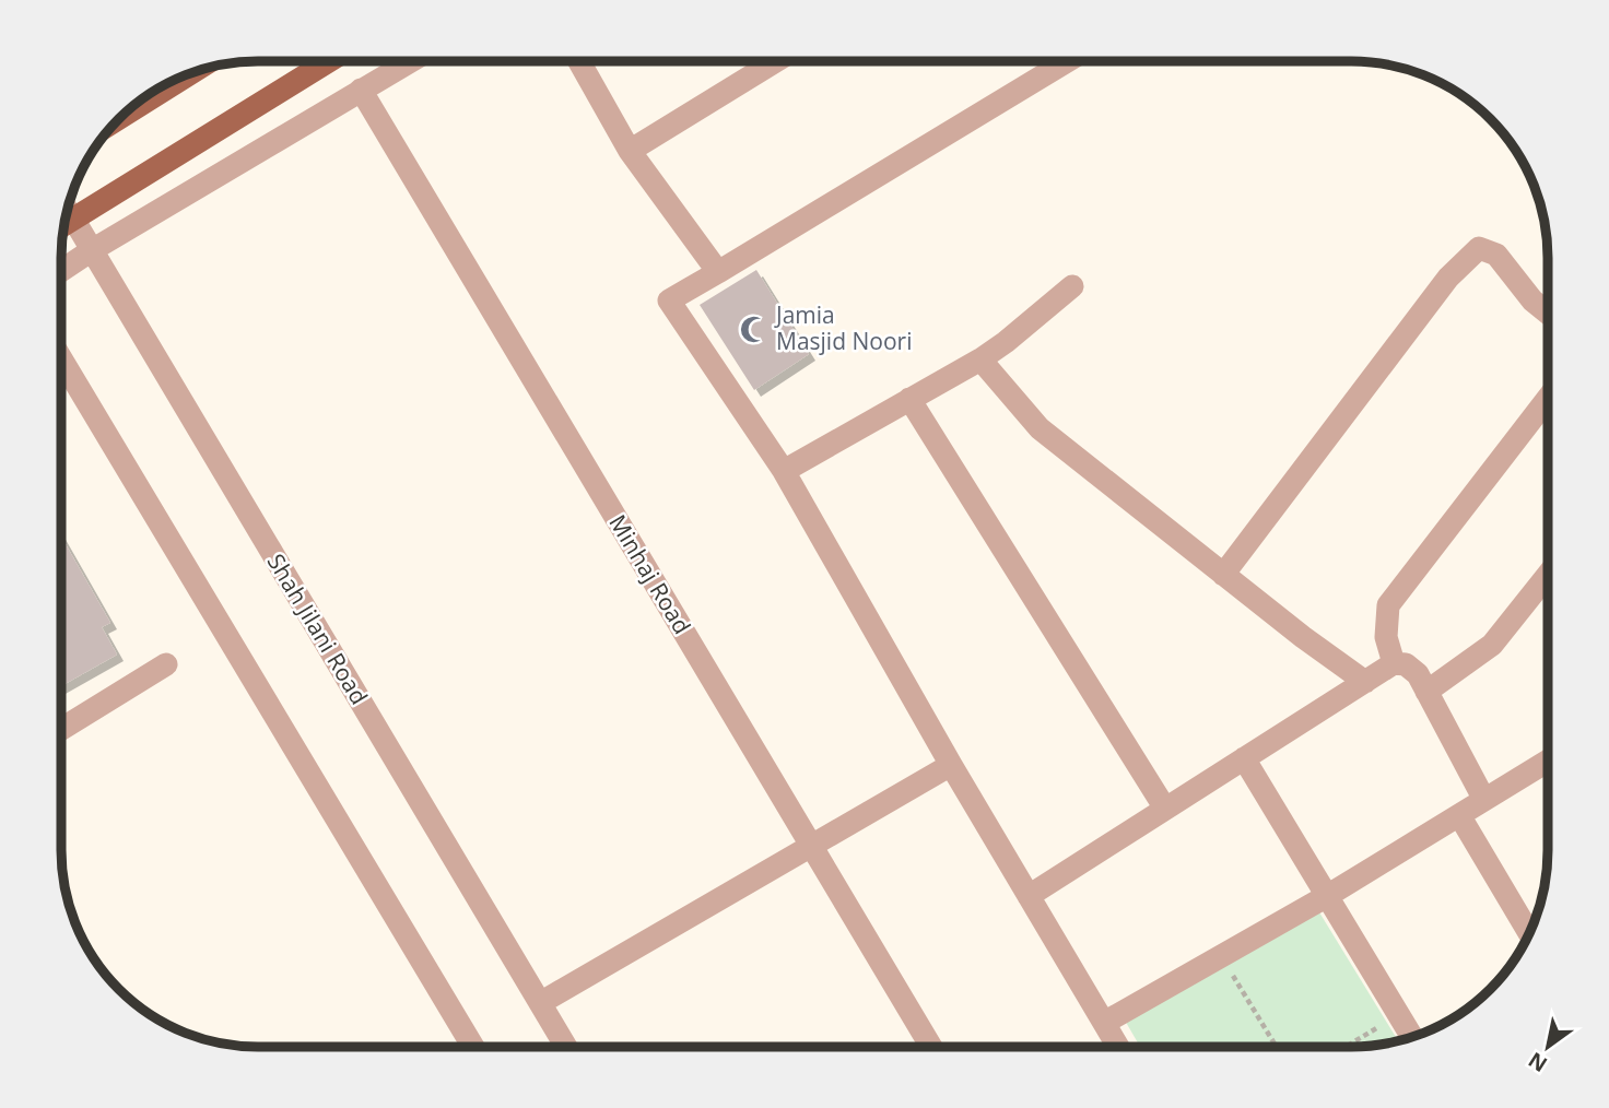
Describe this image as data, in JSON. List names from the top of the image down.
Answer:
{
  "streets": {
    "street": ["Minhaj Road", "Shah Jilani Road"]
  },
  "places": {
    "mosque": ["Jamia Masjid Noori"]
  },
  "north": "bottom left"
}
